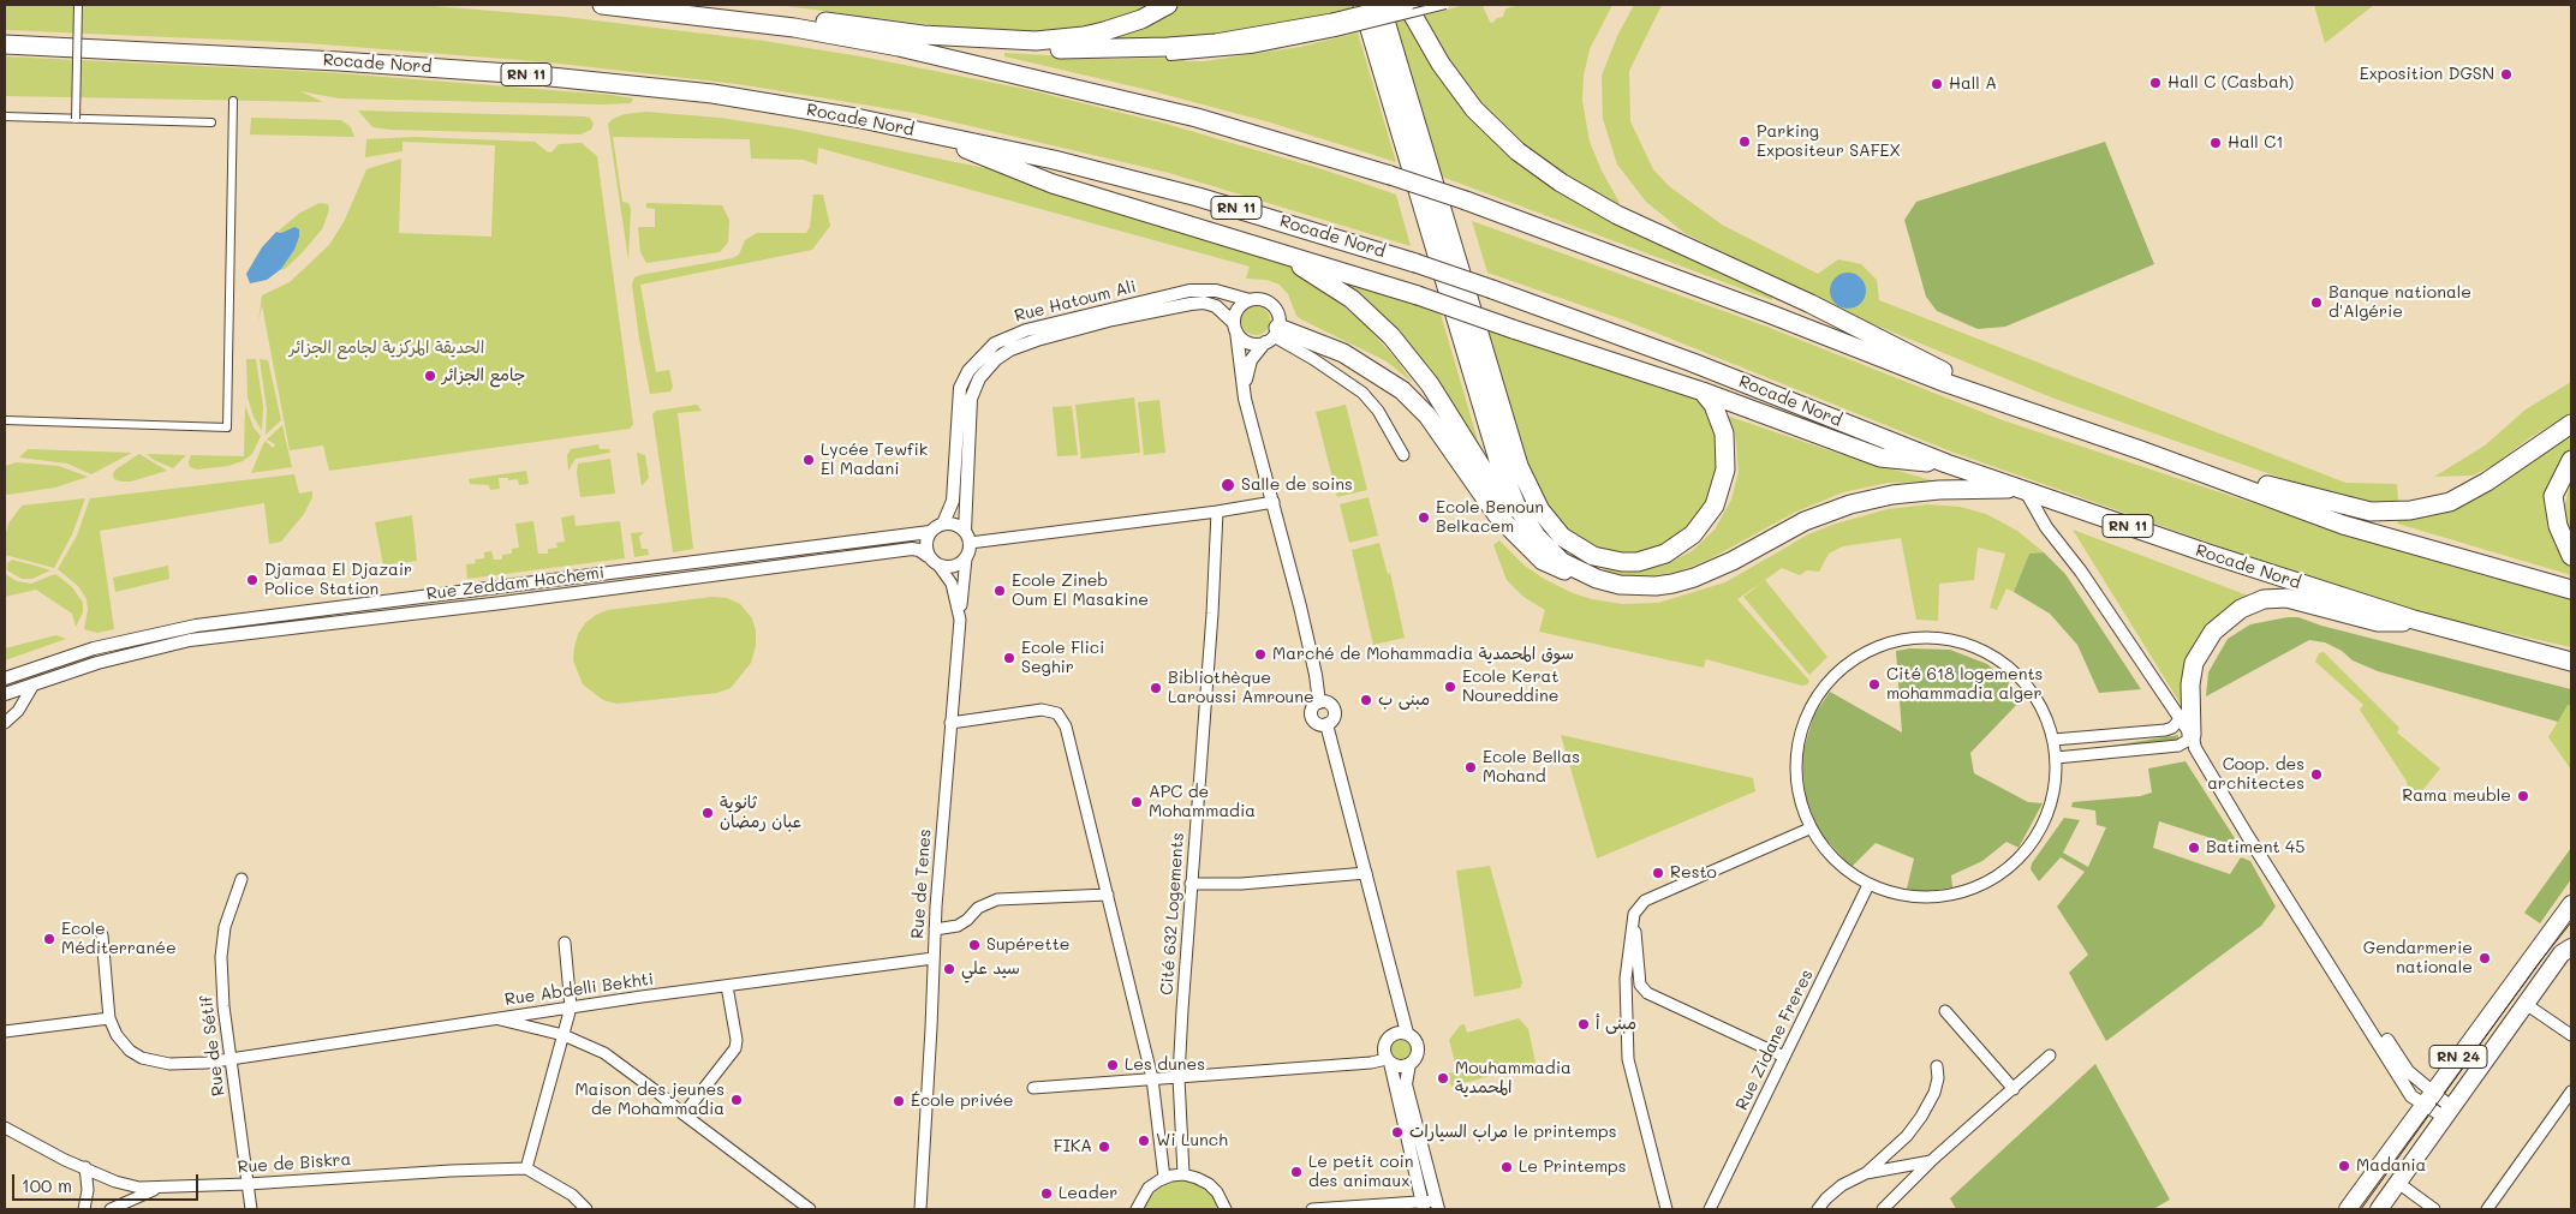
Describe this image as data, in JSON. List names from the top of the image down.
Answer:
{
  "streets": {
    "highway": ["Rocade Nord", "RN 11"],
    "main road": ["RN 24"],
    "street": [
      "Rue Hatoum Ali",
      "Rue Zeddam Hachemi",
      "Rue de Tenes",
      "Cité 632 Logements",
      "Rue Abdelli Bekhti",
      "Rue Zidane Freres",
      "Rue de Sétif",
      "Rue de Biskra"
    ]
  },
  "crossings": [
    ["Rue Hatoum Ali", "Rue Zeddam Hachemi"],
    ["Rue Hatoum Ali", "Rue de Tenes"],
    ["Rue Zeddam Hachemi", "Rue de Tenes"],
    ["Rue de Tenes", "Rue Abdelli Bekhti"],
    ["Rue Abdelli Bekhti", "Rue de Sétif"],
    ["Rue de Sétif", "Rue de Biskra"]
  ],
  "parks": ["الحديقة المركزية لجامع الجزائر"],
  "places": [
    "Exposition DGSN",
    "Hall C (Casbah)",
    "Hall A",
    "Parking Expositeur SAFEX",
    "Hall C1",
    "Banque nationale d'Algérie",
    "جامع الجزائر",
    "Lycée Tewfik El Madani",
    "Salle de soins",
    "Ecole Benoun Belkacem",
    "Djamaa El Djazair Police Station",
    "Ecole Zineb Oum El Masakine",
    "Marché de Mohammadia سوق المحمدية",
    "Ecole Flici Seghir",
    "Cité 618 logements mohammadia alger",
    "Ecole Kerat Noureddine",
    "Bibliothèque Laroussi Amroune",
    "مبنى ب",
    "Ecole Bellas Mohand",
    "Coop. des architectes",
    "Rama meuble",
    "APC de Mohammadia",
    "ثانوية عبان رمضان",
    "Batiment 45",
    "Resto",
    "Ecole Méditerranée",
    "Supérette",
    "Gendarmerie nationale",
    "سيد علي",
    "مبنى أ",
    "Les dunes",
    "Mouhammadia المحمدية",
    "Maison des jeunes de Mohammadia",
    "École privée",
    "مراب السيارات le printemps",
    "Wi Lunch",
    "FIKA",
    "Madania",
    "Le Printemps",
    "Le petit coin des animaux",
    "Leader"
  ],
  "scale_bar": "100 m"
}
